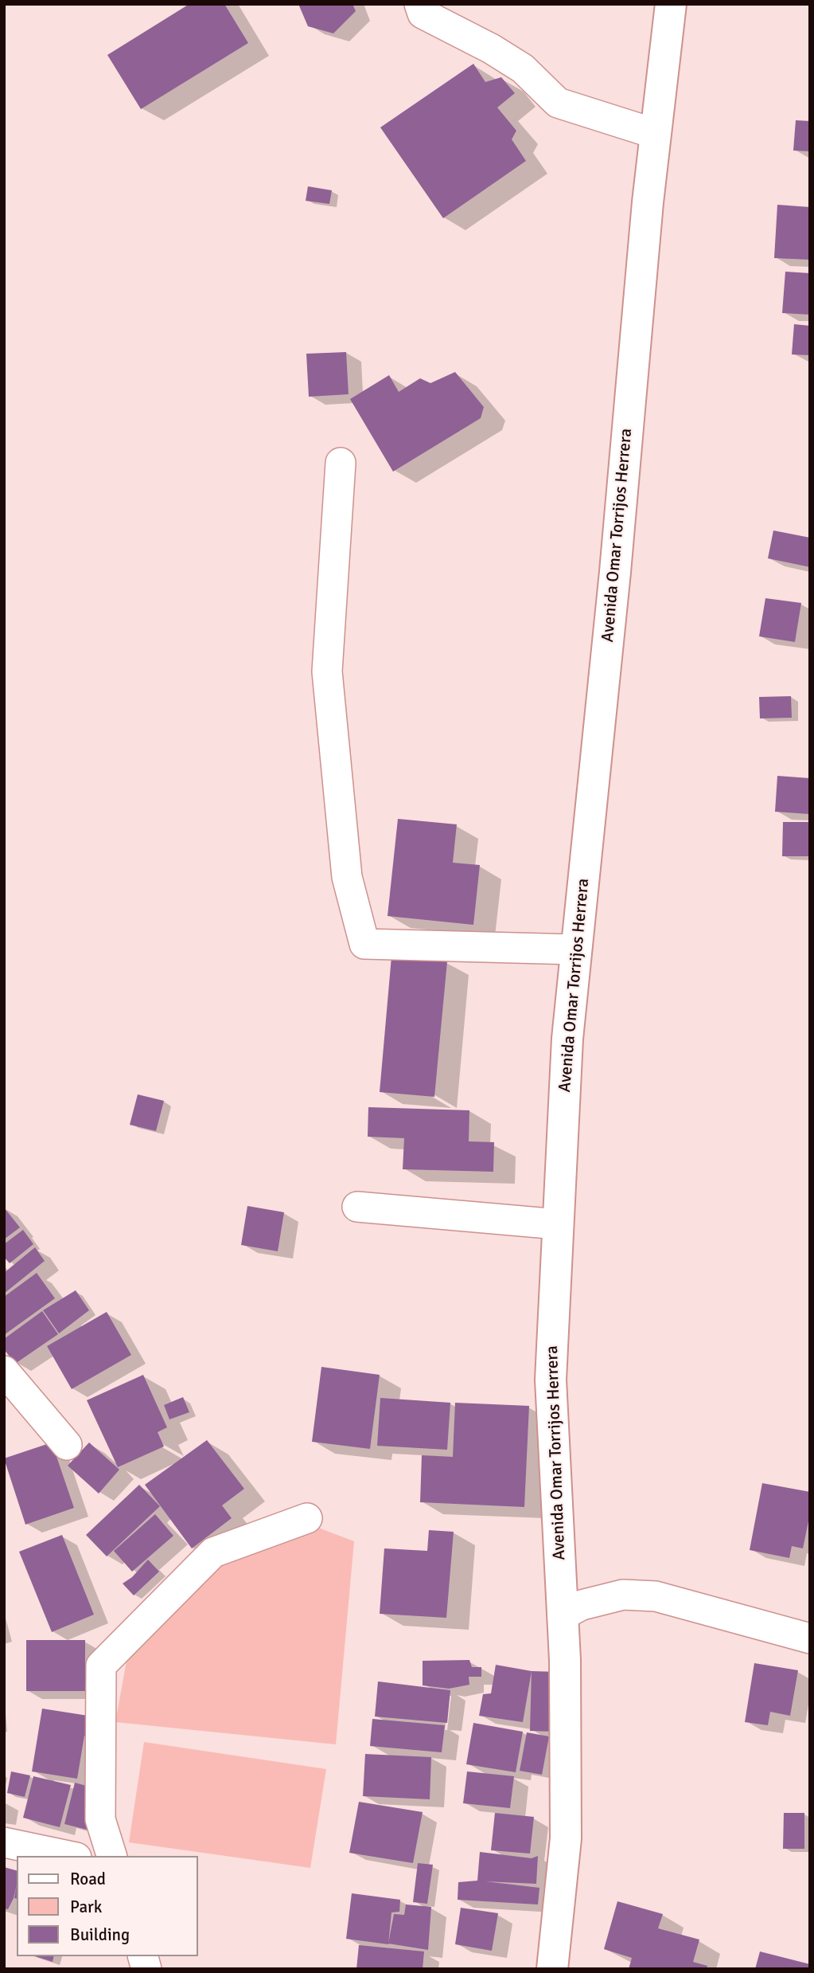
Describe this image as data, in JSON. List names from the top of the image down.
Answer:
{
  "streets": {
    "street": ["Avenida Omar Torrijos Herrera"]
  },
  "legend": ["Road", "Park", "Building"]
}
